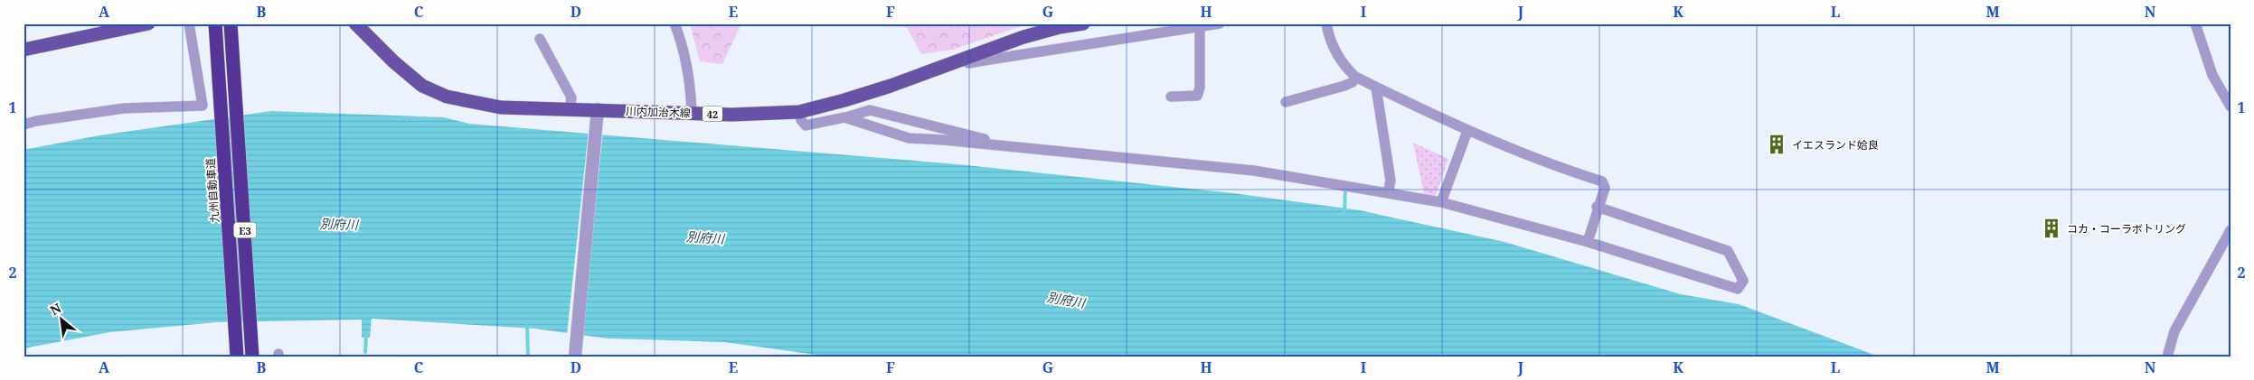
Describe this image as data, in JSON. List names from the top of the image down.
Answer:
{
  "streets": {
    "highway": ["九州自動車道", "E3"],
    "main road": ["川内加治木線", "42"]
  },
  "water": ["別府川"],
  "places": {
    "building": ["イエスランド姶良", "コカ・コーラボトリング"]
  },
  "north": "top left",
  "grid": {
    "columns": [
      "A",
      "B",
      "C",
      "D",
      "E",
      "F",
      "G",
      "H",
      "I",
      "J",
      "K",
      "L",
      "M",
      "N"
    ],
    "rows": ["1", "2"]
  }
}
